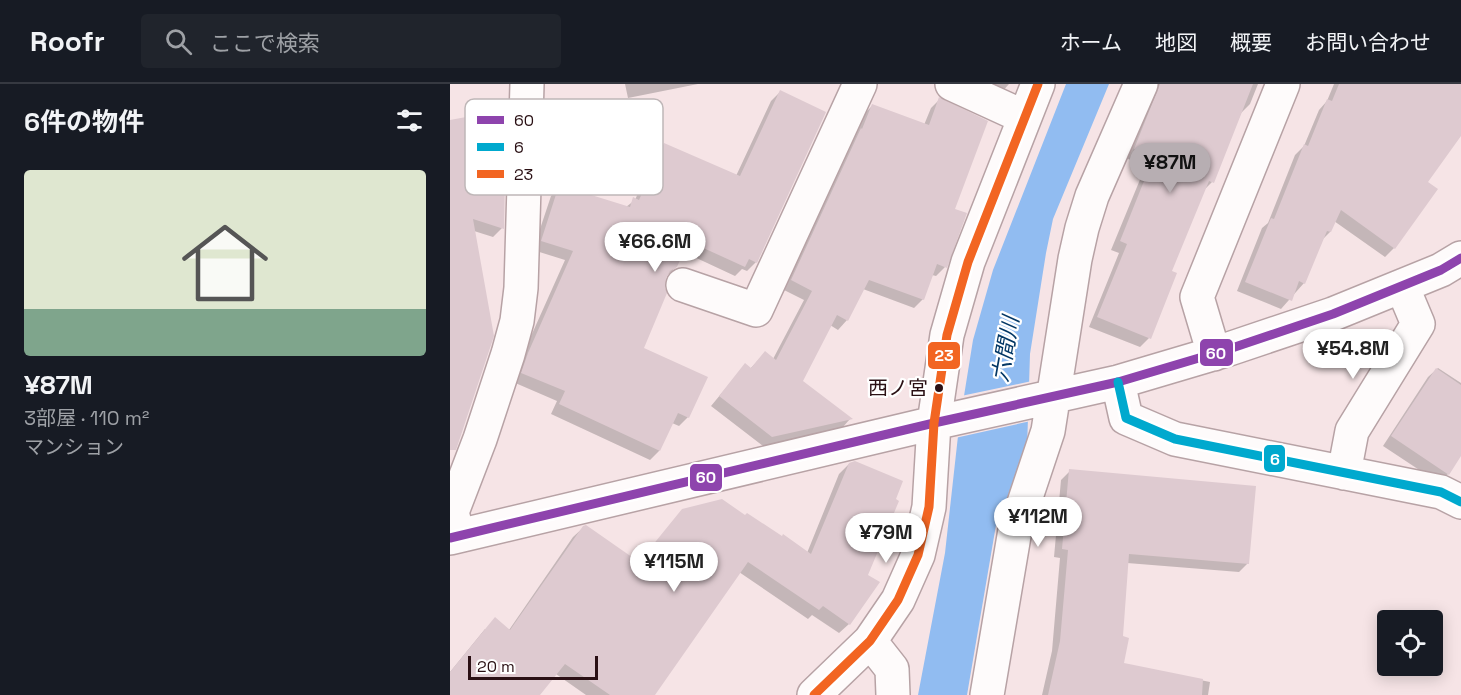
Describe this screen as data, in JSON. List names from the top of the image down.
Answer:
{
  "water": ["六間川"],
  "places": ["西ノ宮"],
  "lines": ["transit line 23", "transit line 60", "transit line 6"],
  "legend": ["60", "6", "23"],
  "scale_bar": "20 m",
  "page": {
    "header": "Roofr",
    "search": "ここで検索",
    "nav": [
      "ホーム",
      "地図",
      "概要",
      "お問い合わせ"
    ],
    "heading": "6件の物件",
    "price": [
      "¥87M",
      "¥66.6M",
      "¥54.8M",
      "¥112M",
      "¥79M",
      "¥115M"
    ],
    "list": [
      {
        "name": "¥87M",
        "note": "3部屋 · 110 m² · マンション"
      }
    ],
    "scale": "20 m"
  }
}
